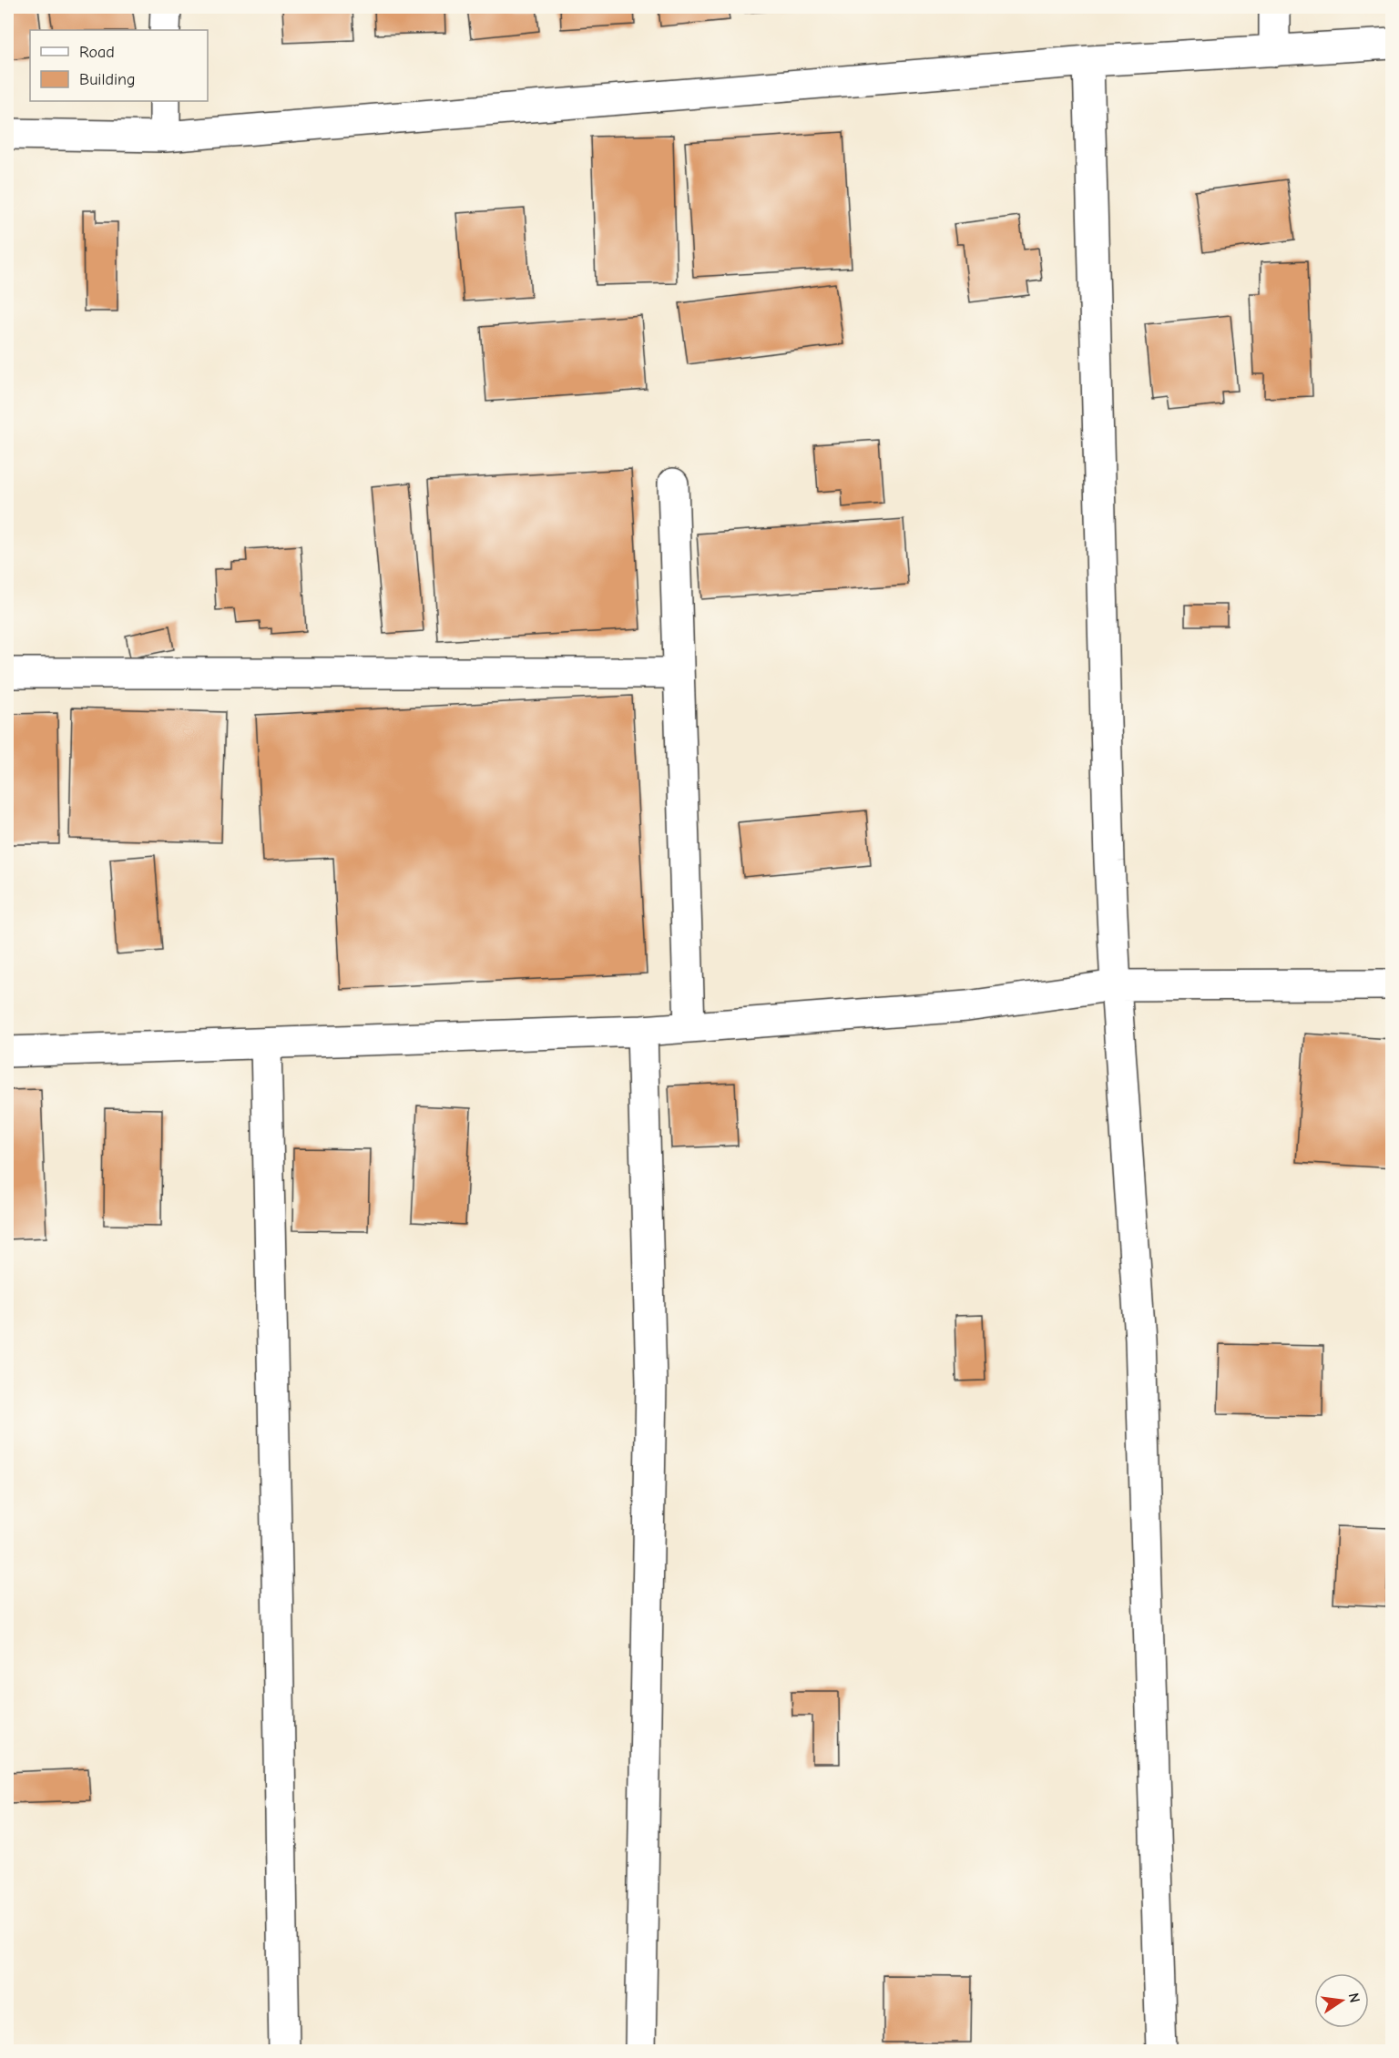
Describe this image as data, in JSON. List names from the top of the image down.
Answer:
{
  "legend": ["Road", "Building"],
  "north": "right"
}
